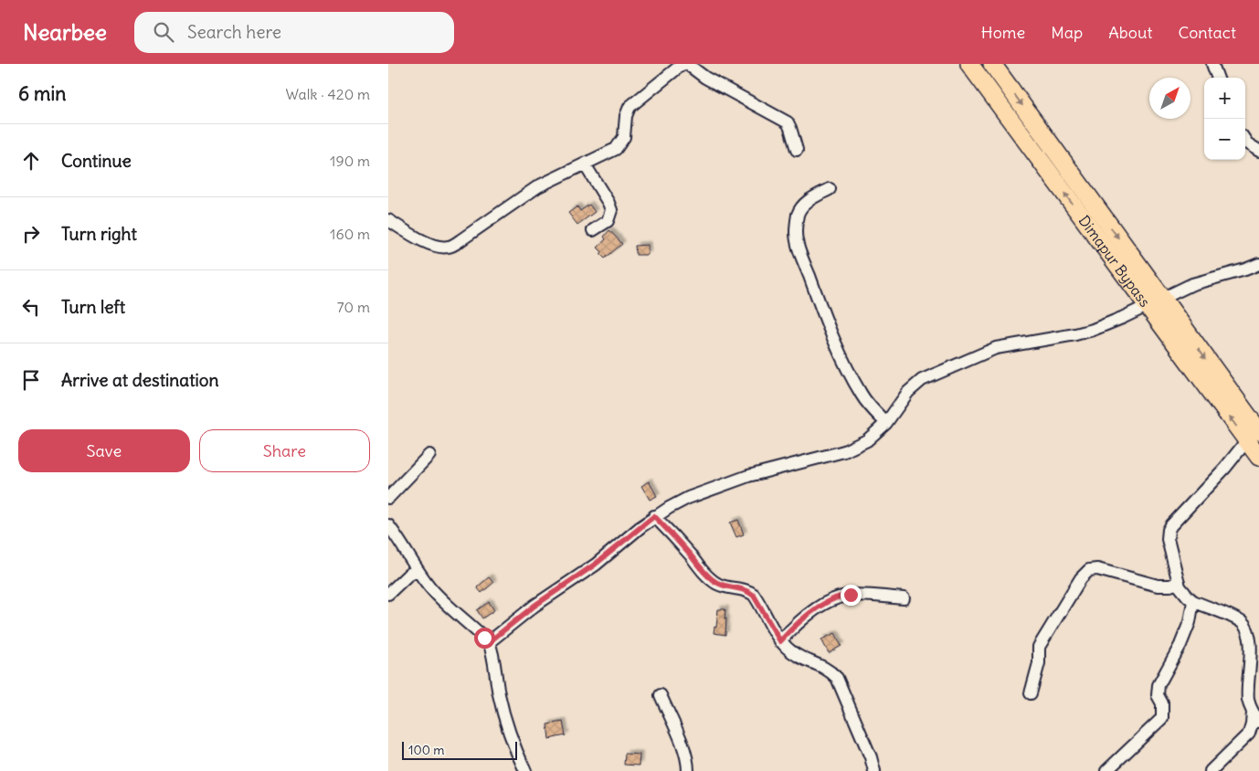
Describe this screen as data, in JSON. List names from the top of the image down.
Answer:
{
  "streets": {
    "highway": ["Dimapur Bypass"]
  },
  "scale_bar": "100 m",
  "north": "top right",
  "page": {
    "header": "Nearbee",
    "search": "Search here",
    "nav": [
      "Home",
      "Map",
      "About",
      "Contact"
    ],
    "heading": ["6 min", "Walk · 420 m"],
    "map_buttons": ["+", "−"],
    "list": [
      ["Continue", "190 m"],
      ["Turn right", "160 m"],
      ["Turn left", "70 m"],
      "Arrive at destination"
    ],
    "buttons": ["Save", "Share"],
    "scale": "100 m"
  }
}
